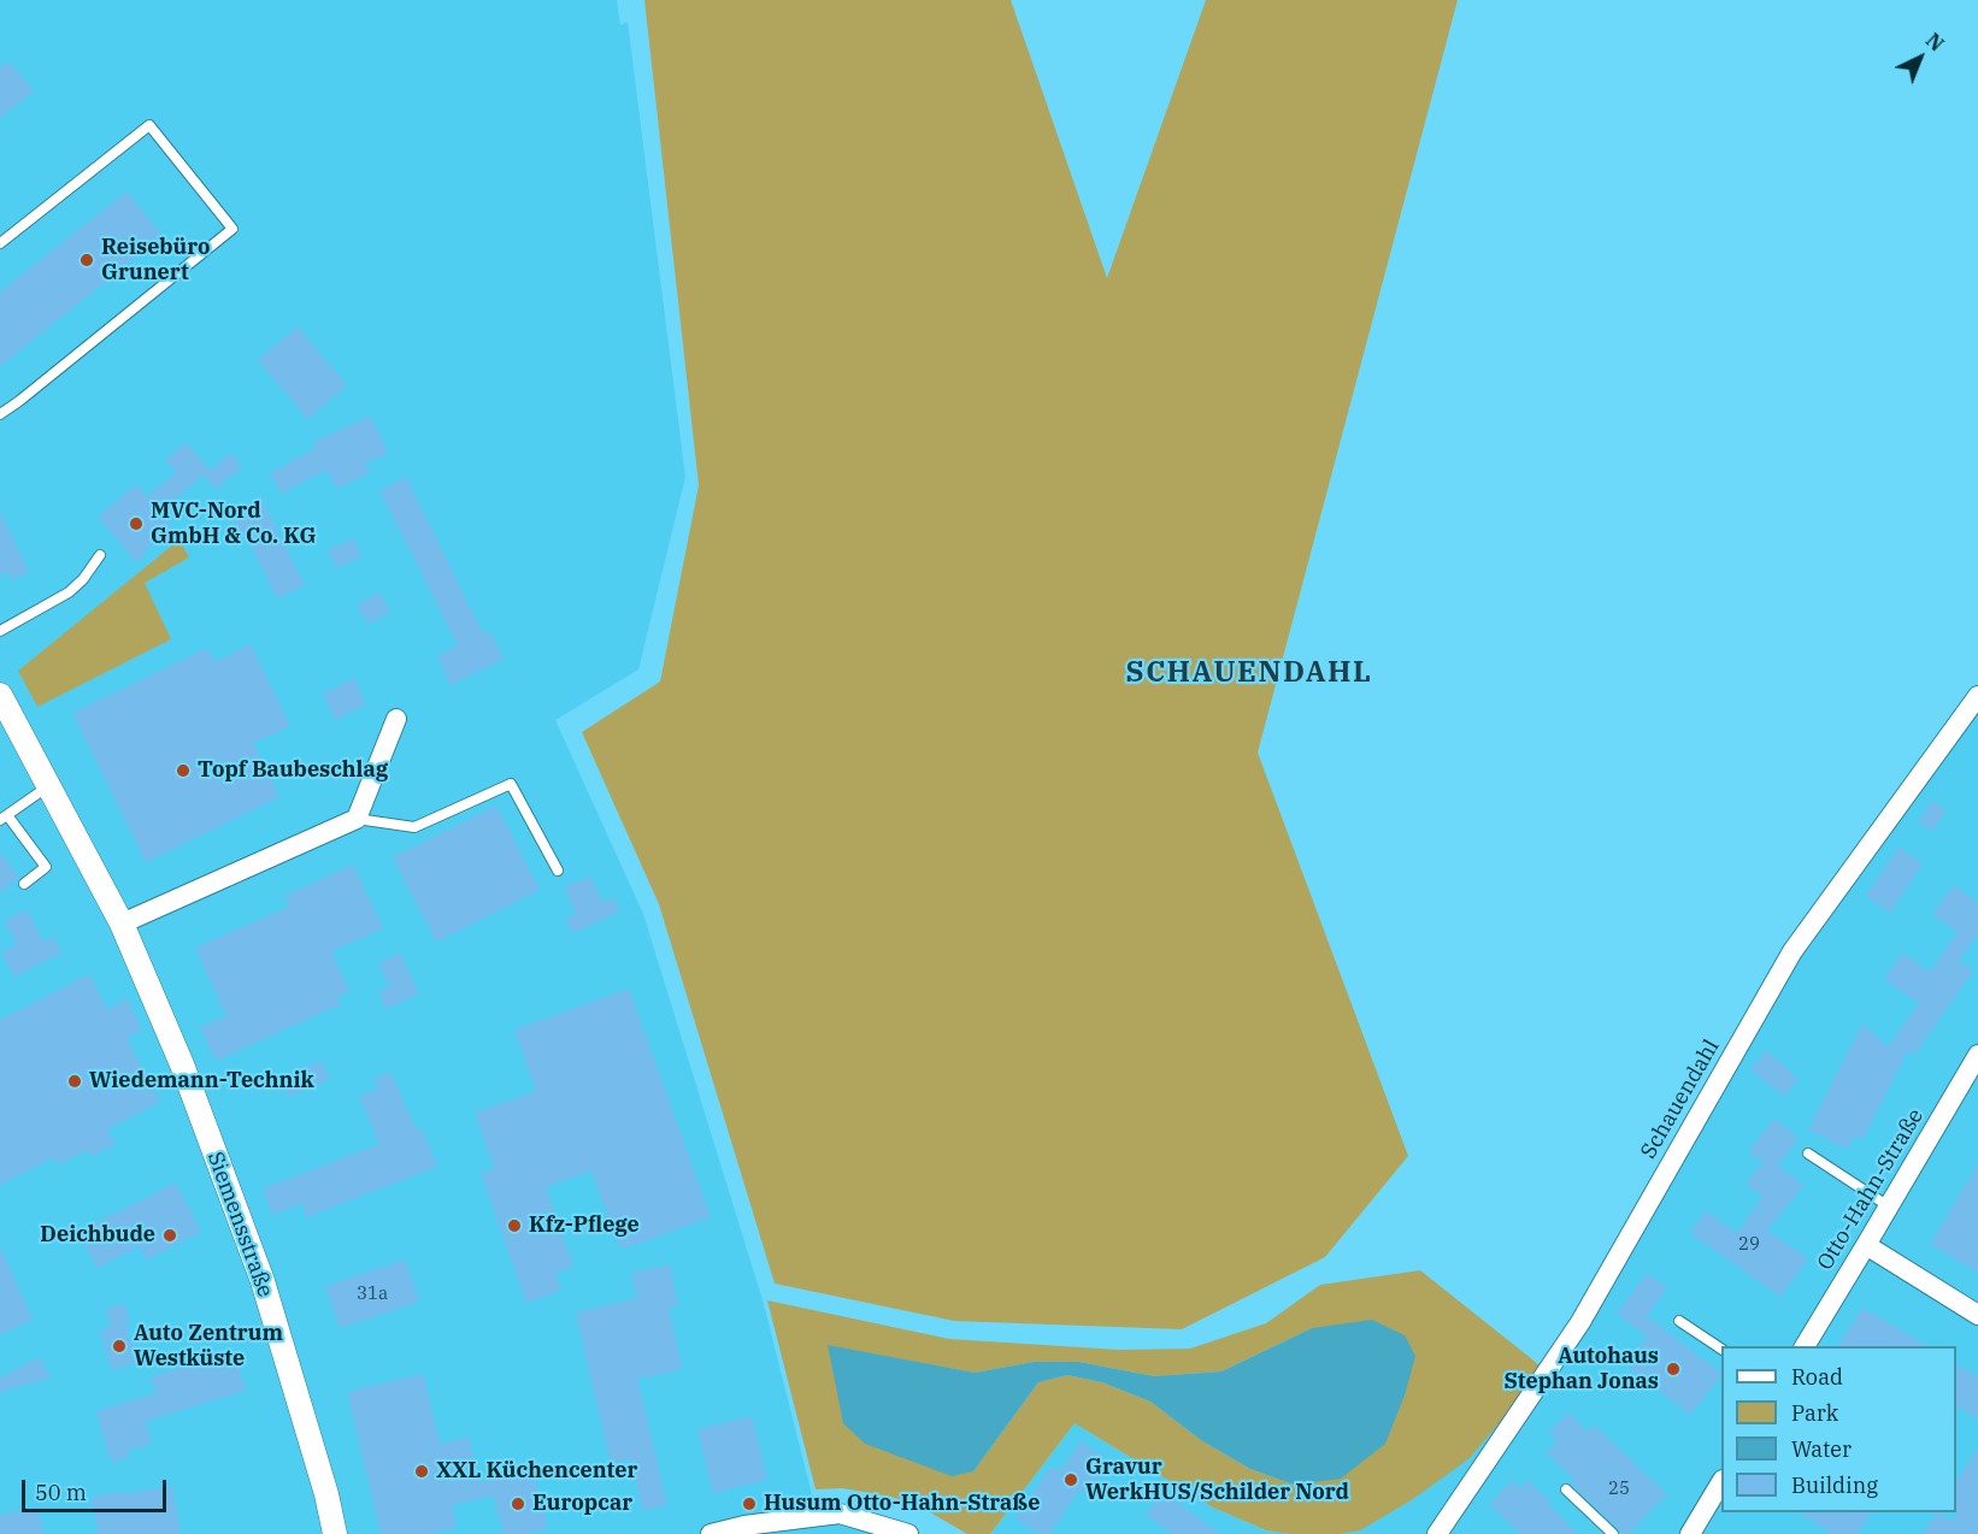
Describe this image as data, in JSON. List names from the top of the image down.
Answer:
{
  "streets": {
    "street": ["Schauendahl", "Otto-Hahn-Straße", "Siemensstraße"]
  },
  "districts": ["SCHAUENDAHL"],
  "places": [
    "Reisebüro Grunert",
    "MVC-Nord GmbH & Co. KG",
    "Topf Baubeschlag",
    "Wiedemann-Technik",
    "Kfz-Pflege",
    "Deichbude",
    "Auto Zentrum Westküste",
    "Autohaus Stephan Jonas",
    "XXL Küchencenter",
    "Gravur WerkHUS/Schilder Nord",
    "Europcar",
    "Husum Otto-Hahn-Straße"
  ],
  "house_numbers": ["29", "31a", "25"],
  "legend": [
    "Road",
    "Park",
    "Water",
    "Building"
  ],
  "scale_bar": "50 m",
  "north": "top right"
}
